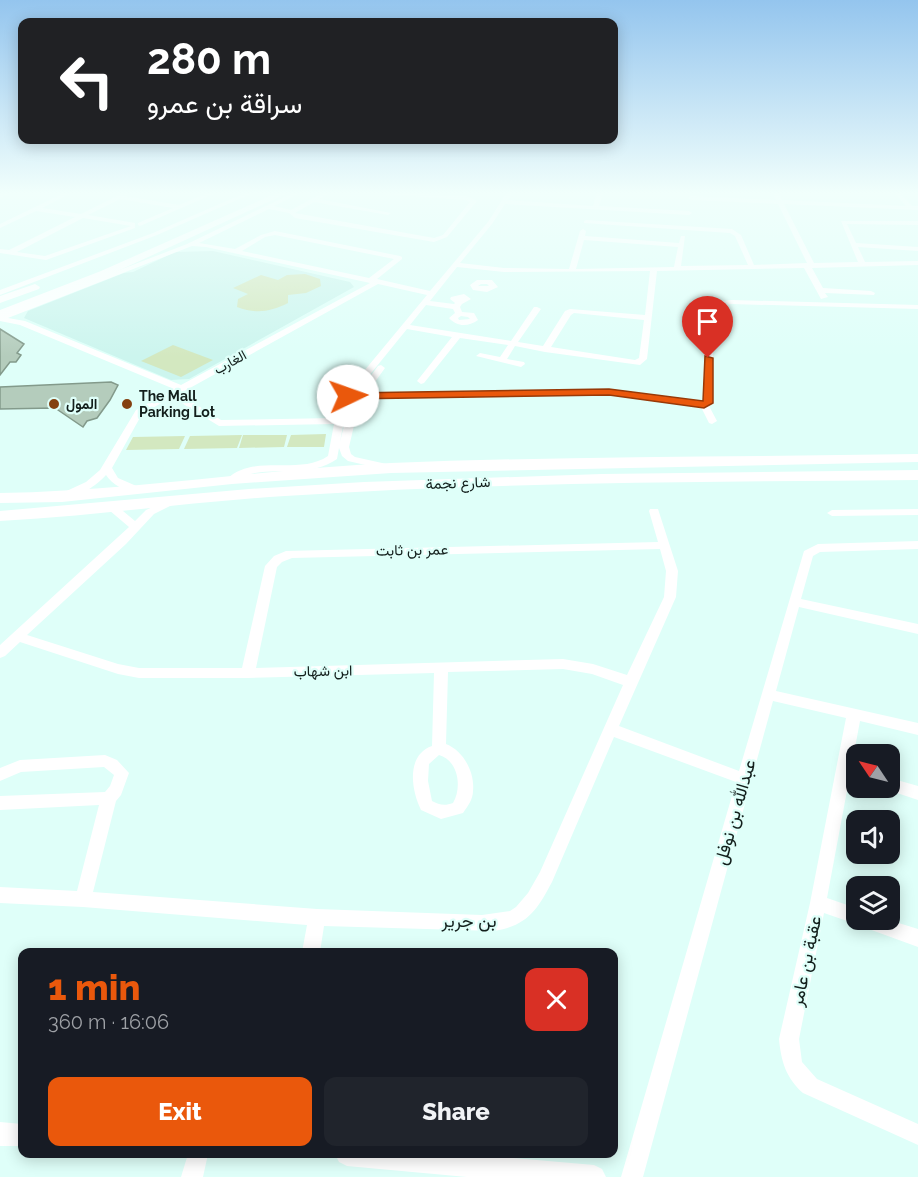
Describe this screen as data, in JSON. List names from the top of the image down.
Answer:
{
  "streets": {
    "main road": ["شارع نجمة"],
    "street": [
      "الغارب",
      "عمر بن ثابت",
      "ابن شهاب",
      "عبدالله بن نوفل",
      "بن جرير",
      "عقبة بن عامر"
    ]
  },
  "crossings": [
    ["الغارب", "شارع نجمة"],
    ["عمر بن ثابت", "ابن شهاب"],
    ["عمر بن ثابت", "بن جرير"],
    ["ابن شهاب", "بن جرير"]
  ],
  "places": ["المول", "The Mall Parking Lot"],
  "north": "top left",
  "page": {
    "turn": ["280 m", "سراقة بن عمرو"],
    "heading": ["1 min", "360 m · 16:06"],
    "buttons": ["Exit", "Share"]
  }
}
